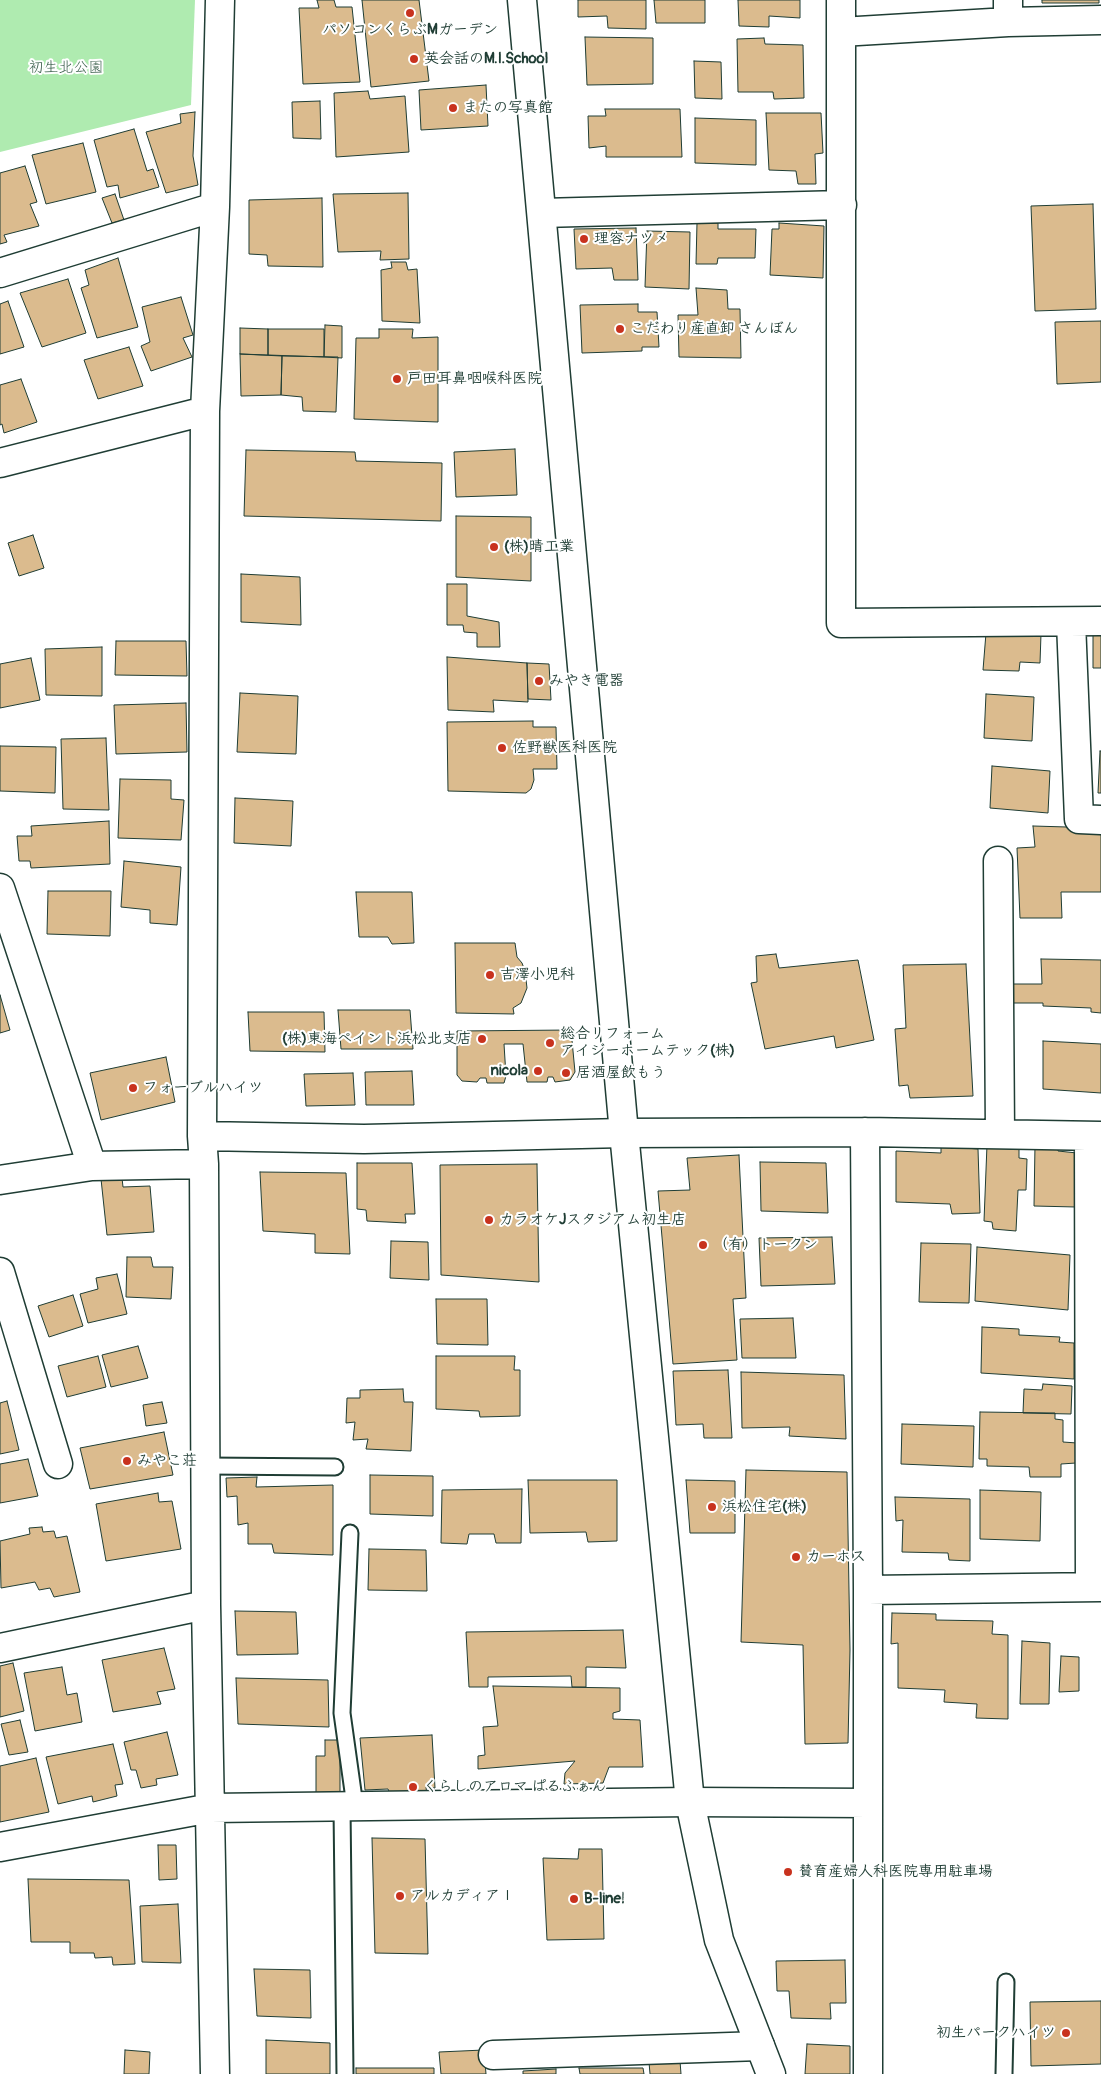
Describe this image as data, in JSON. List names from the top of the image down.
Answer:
{
  "parks": ["初生北公園"],
  "places": [
    "パソコンくらぶMガーデン",
    "英会話のM.I.School",
    "またの写真館",
    "理容ナツメ",
    "こだわり産直卸 さんぼん",
    "戸田耳鼻咽喉科医院",
    "(株)晴工業",
    "みやき電器",
    "佐野獣医科医院",
    "吉澤小児科",
    "(株)東海ペイント浜松北支店",
    "総合リフォーム アイジーホームテック(株)",
    "nicola",
    "居酒屋飲もう",
    "フォーブルハイツ",
    "カラオケJスタジアム初生店",
    "（有）トークン",
    "みやこ荘",
    "浜松住宅(株)",
    "カーホス",
    "くらしのアロマ ぱるふぁん",
    "賛育産婦人科医院専用駐車場",
    "アルカディアⅠ",
    "B-line!",
    "初生パークハイツ"
  ]
}
